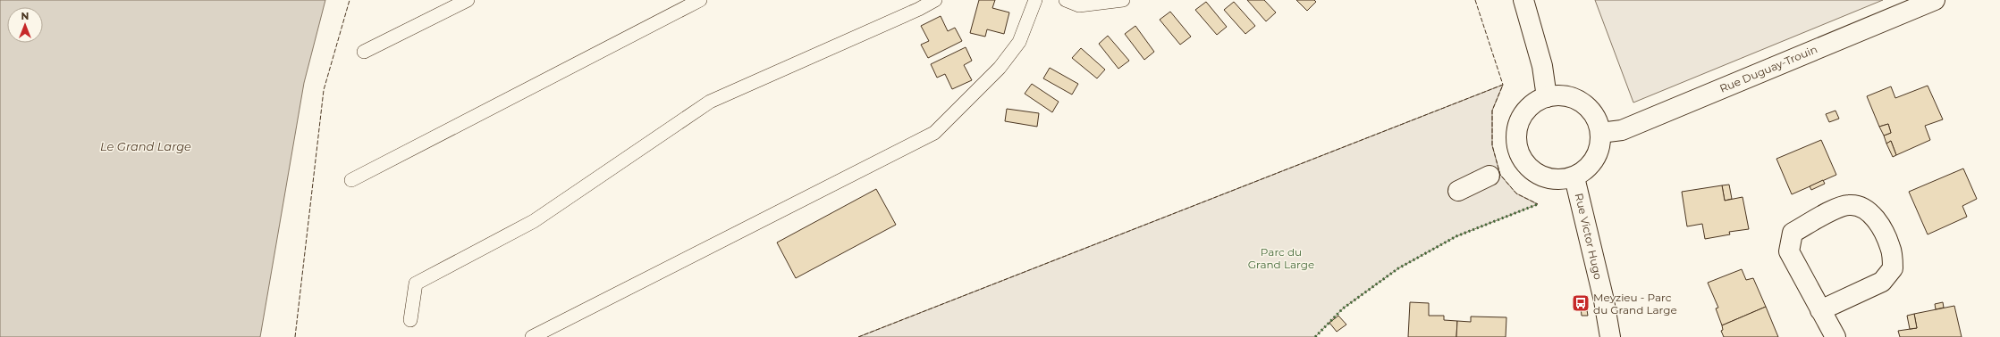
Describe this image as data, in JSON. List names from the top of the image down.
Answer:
{
  "streets": {
    "street": ["Rue Duguay-Trouin", "Rue Victor Hugo"]
  },
  "crossings": [
    ["Rue Duguay-Trouin", "Rue Victor Hugo"]
  ],
  "water": ["Le Grand Large"],
  "parks": ["Parc du Grand Large"],
  "places": {
    "bus stop": ["Meyzieu - Parc du Grand Large"]
  },
  "north": "top"
}
